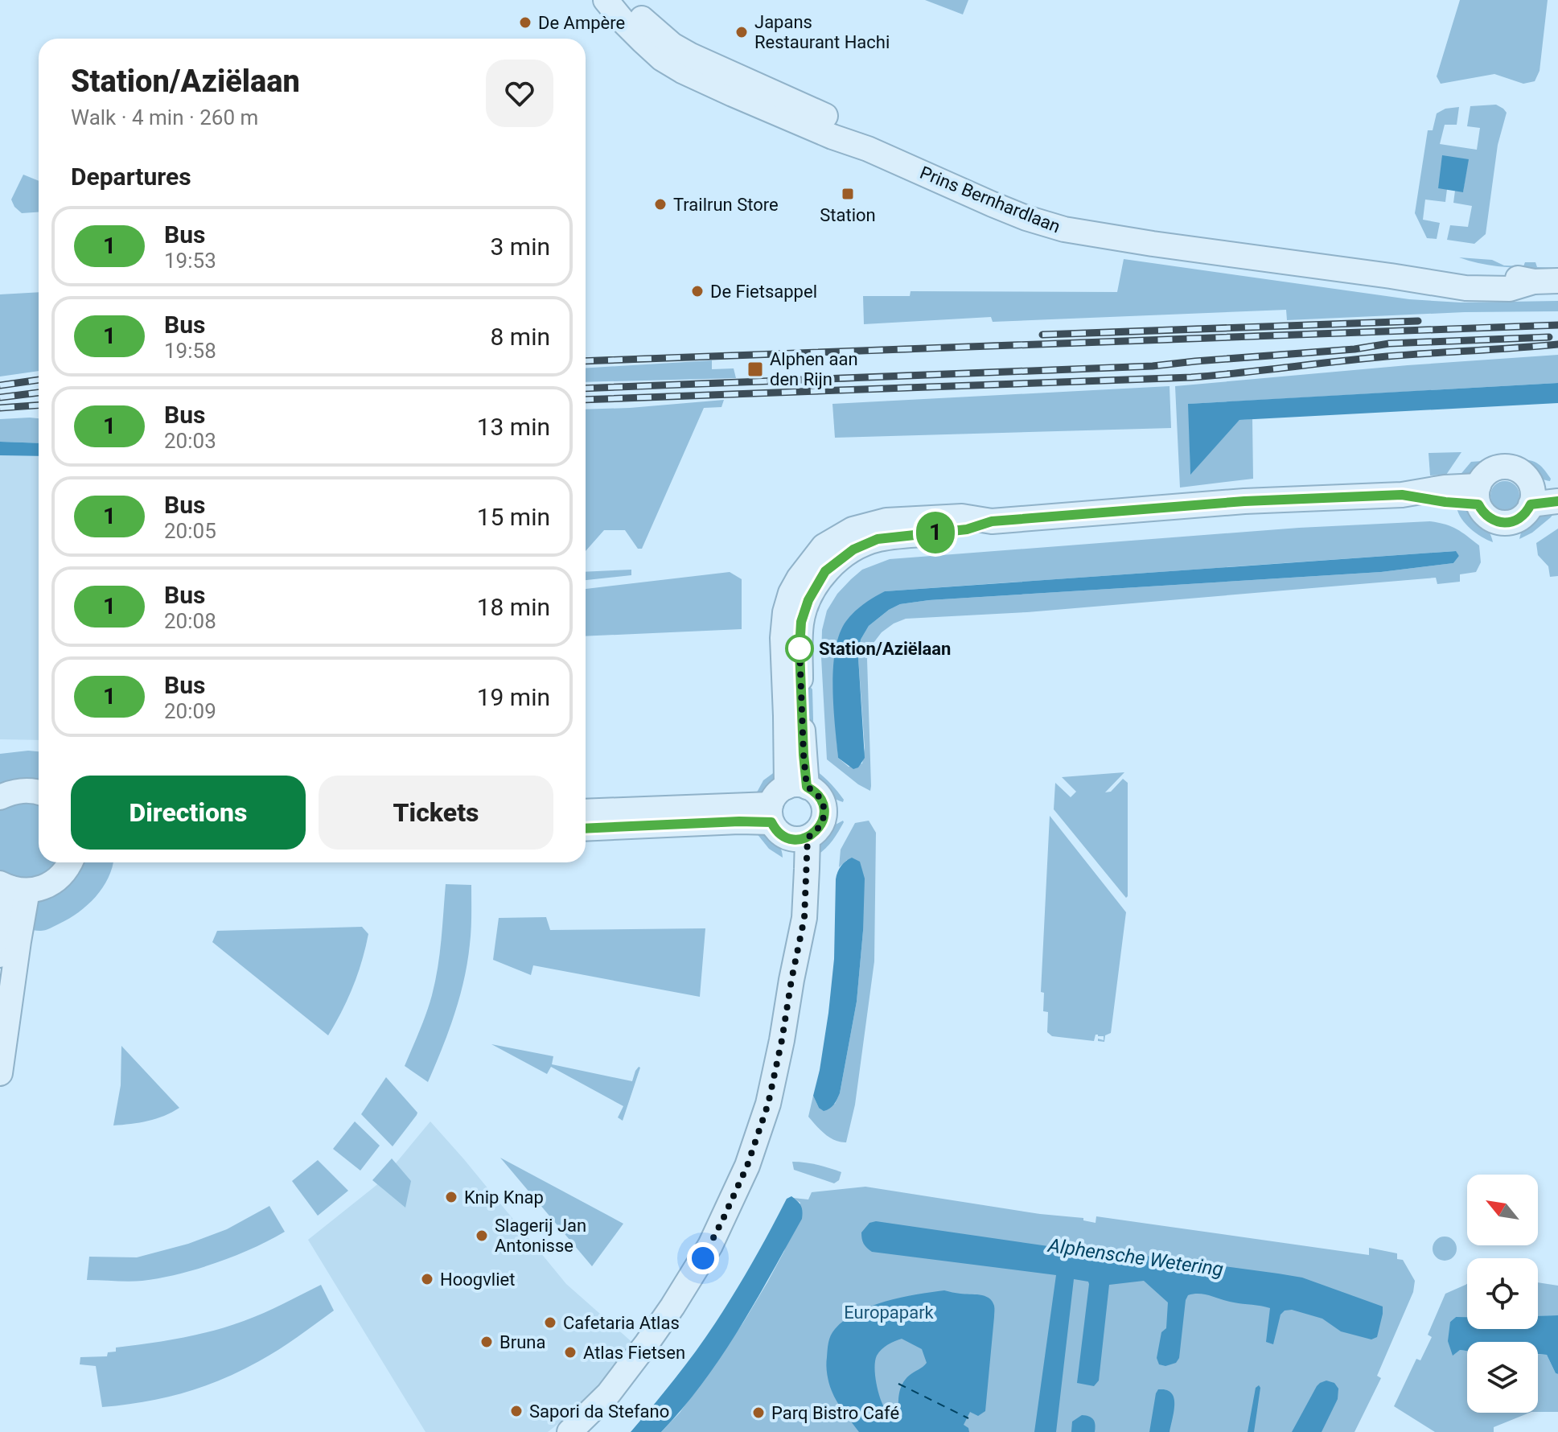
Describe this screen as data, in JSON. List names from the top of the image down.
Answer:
{
  "streets": {
    "street": ["Prins Bernhardlaan"]
  },
  "water": ["Alphensche Wetering"],
  "parks": ["Europapark"],
  "places": {
    "other": [
      "De Ampère",
      "Japans Restaurant Hachi",
      "Trailrun Store",
      "De Fietsappel",
      "Station/Aziëlaan",
      "Knip Knap",
      "Slagerij Jan Antonisse",
      "Hoogvliet",
      "Cafetaria Atlas",
      "Bruna",
      "Atlas Fietsen",
      "Sapori da Stefano",
      "Parq Bistro Café"
    ],
    "transit": ["Station", "Alphen aan den Rijn"]
  },
  "lines": ["bus line 1"],
  "north": "top left",
  "page": {
    "on_map": "1",
    "heading": [
      ["Station/Aziëlaan", "Walk · 4 min · 260 m"],
      "Departures"
    ],
    "list": [
      {
        "mark": "1",
        "name": "Bus",
        "note": "19:53",
        "value": "3 min"
      },
      {
        "mark": "1",
        "name": "Bus",
        "note": "19:58",
        "value": "8 min"
      },
      {
        "mark": "1",
        "name": "Bus",
        "note": "20:03",
        "value": "13 min"
      },
      {
        "mark": "1",
        "name": "Bus",
        "note": "20:05",
        "value": "15 min"
      },
      {
        "mark": "1",
        "name": "Bus",
        "note": "20:08",
        "value": "18 min"
      },
      {
        "mark": "1",
        "name": "Bus",
        "note": "20:09",
        "value": "19 min"
      }
    ],
    "buttons": ["Directions", "Tickets"]
  }
}
